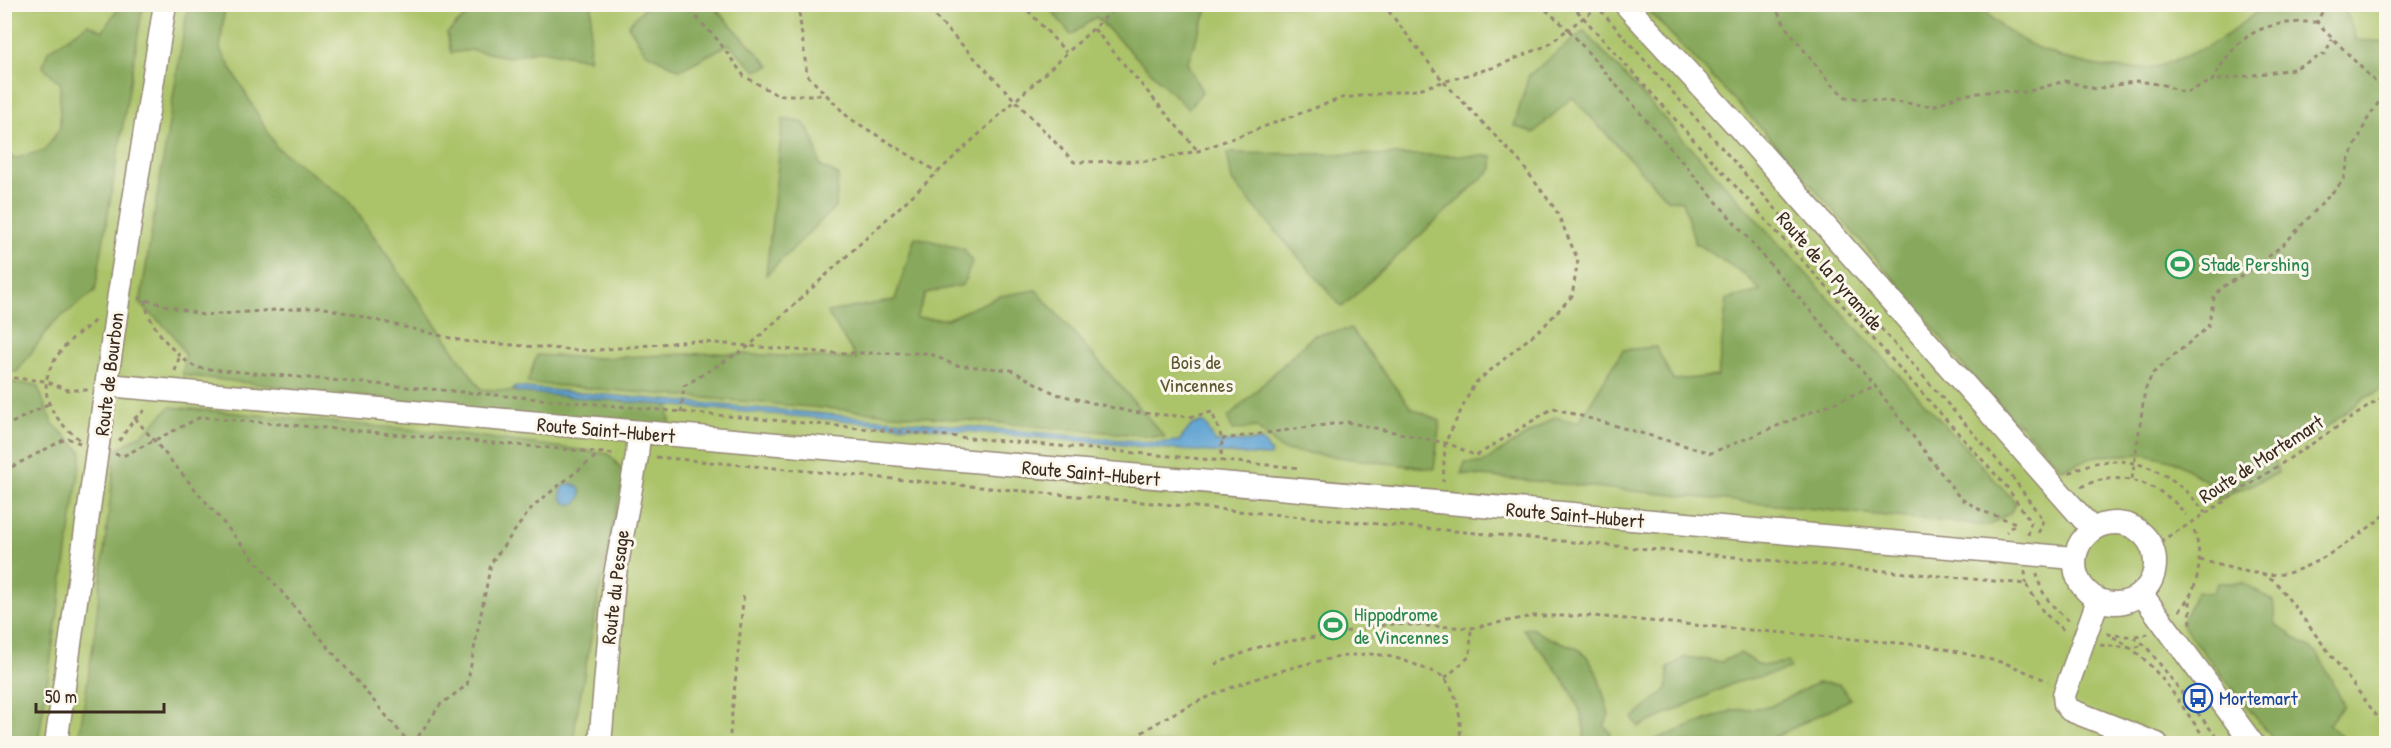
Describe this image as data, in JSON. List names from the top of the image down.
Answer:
{
  "streets": {
    "street": [
      "Route de la Pyramide",
      "Route de Bourbon",
      "Route Saint-Hubert",
      "Route du Pesage"
    ],
    "path": ["Route de Mortemart"]
  },
  "crossings": [
    ["Route de la Pyramide", "Route Saint-Hubert"],
    ["Route de la Pyramide", "Route de Mortemart"],
    ["Route de Bourbon", "Route Saint-Hubert"],
    ["Route Saint-Hubert", "Route de Mortemart"],
    ["Route Saint-Hubert", "Route du Pesage"]
  ],
  "parks": ["Bois de Vincennes"],
  "places": {
    "sports": ["Stade Pershing", "Hippodrome de Vincennes"],
    "bus stop": ["Mortemart"]
  },
  "scale_bar": "50 m"
}
